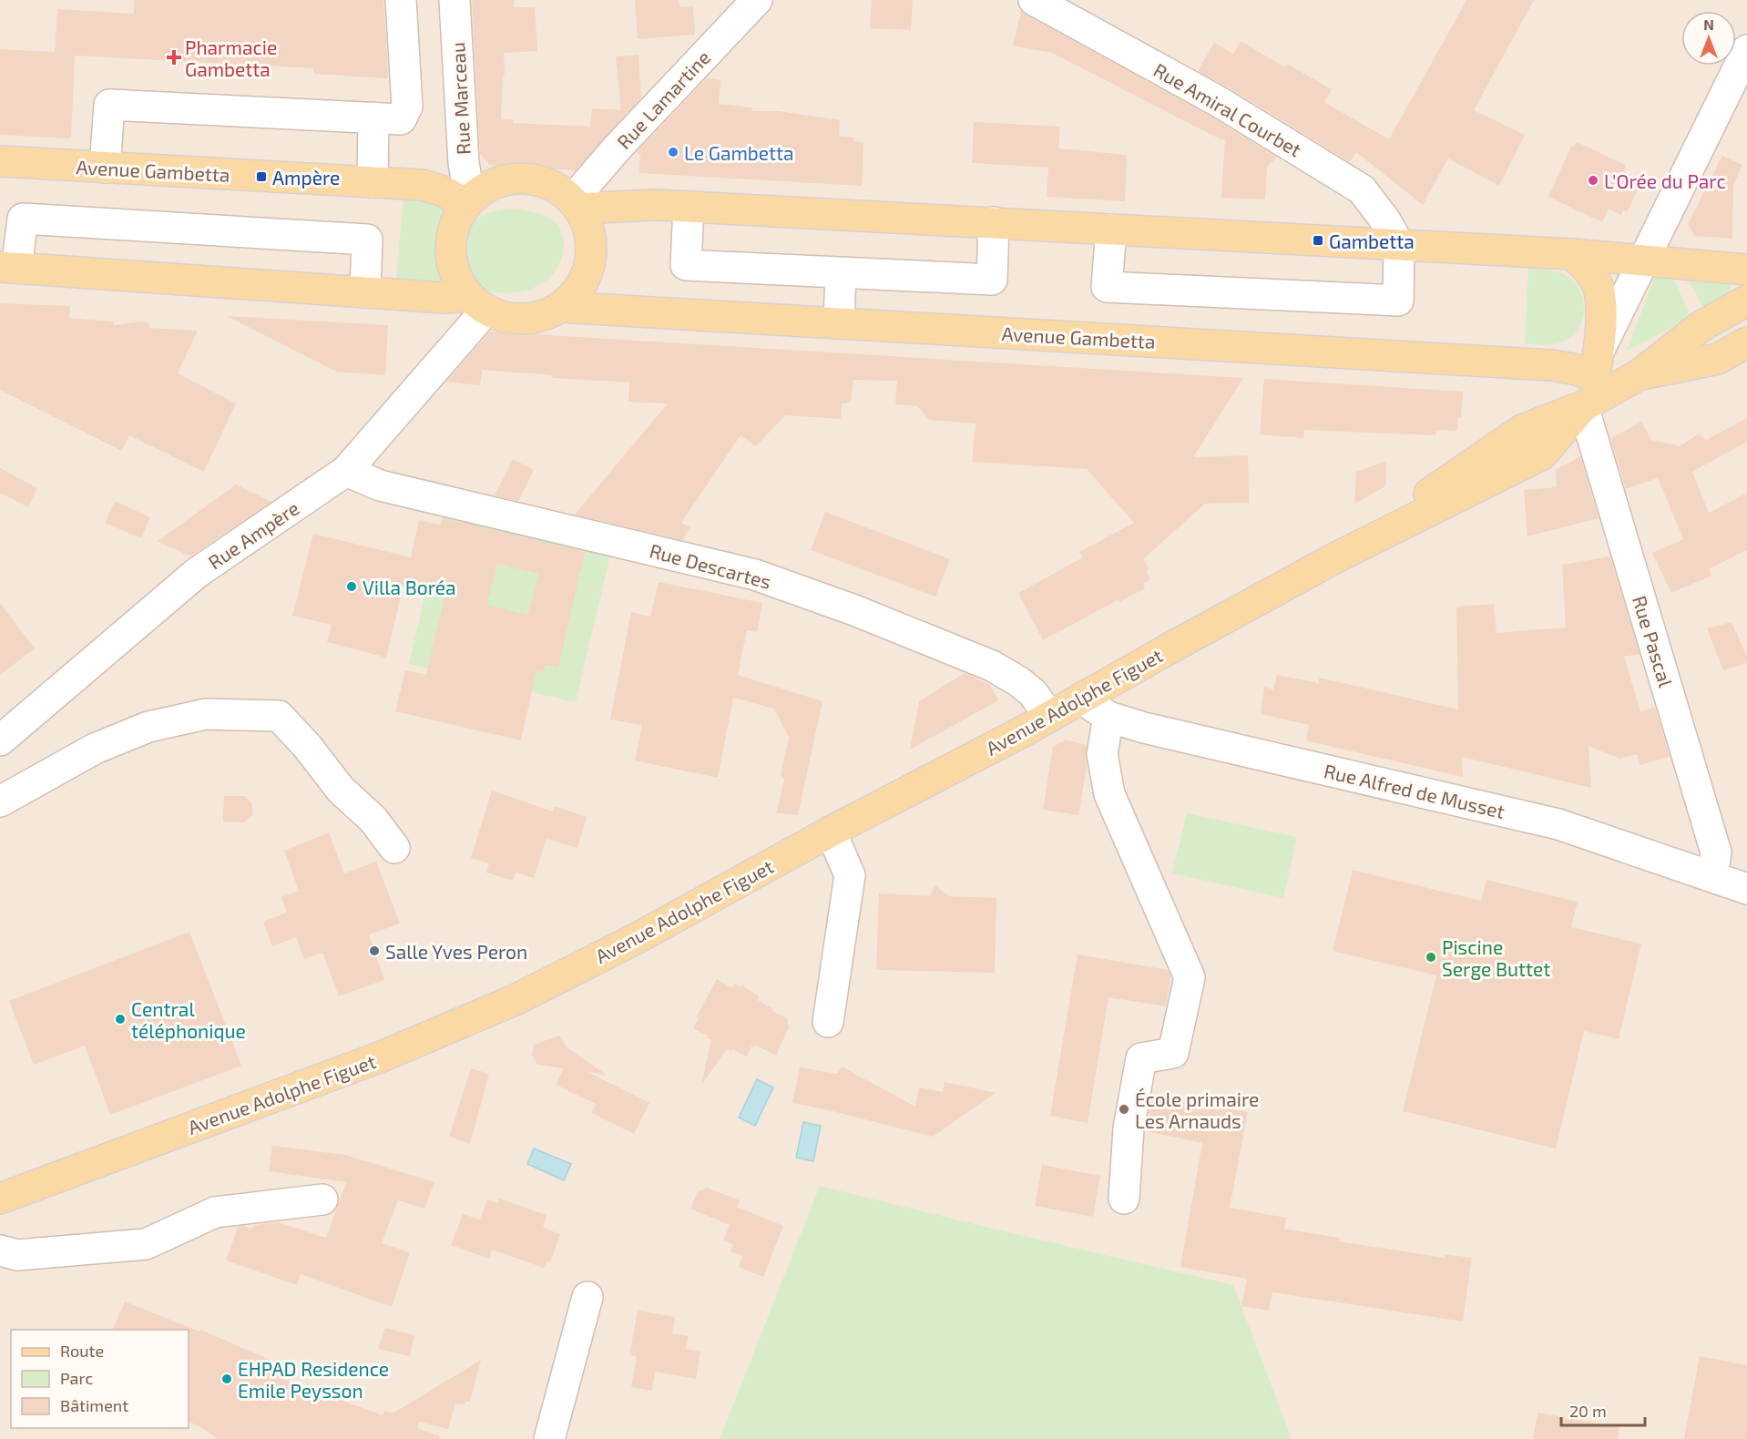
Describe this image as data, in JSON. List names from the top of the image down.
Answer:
{
  "streets": {
    "main road": ["Avenue Gambetta", "Avenue Adolphe Figuet"],
    "street": [
      "Rue Marceau",
      "Rue Lamartine",
      "Rue Amiral Courbet",
      "Rue Ampère",
      "Rue Descartes",
      "Rue Pascal",
      "Rue Alfred de Musset"
    ]
  },
  "crossings": [
    ["Rue Marceau", "Rue Lamartine"],
    ["Rue Marceau", "Avenue Gambetta"],
    ["Rue Marceau", "Rue Ampère"],
    ["Rue Lamartine", "Avenue Gambetta"],
    ["Rue Lamartine", "Rue Ampère"],
    ["Avenue Gambetta", "Rue Ampère"],
    ["Avenue Gambetta", "Rue Pascal"],
    ["Avenue Gambetta", "Avenue Adolphe Figuet"],
    ["Rue Ampère", "Rue Descartes"],
    ["Rue Descartes", "Avenue Adolphe Figuet"],
    ["Rue Pascal", "Avenue Adolphe Figuet"],
    ["Rue Pascal", "Rue Alfred de Musset"],
    ["Avenue Adolphe Figuet", "Rue Alfred de Musset"]
  ],
  "places": {
    "health": ["Pharmacie Gambetta"],
    "other": [
      "Le Gambetta",
      "L'Orée du Parc",
      "Villa Boréa",
      "Salle Yves Peron",
      "Piscine Serge Buttet",
      "Central téléphonique",
      "École primaire Les Arnauds",
      "EHPAD Residence Emile Peysson"
    ],
    "transit": ["Ampère", "Gambetta"]
  },
  "legend": ["Route", "Parc", "Bâtiment"],
  "scale_bar": "20 m",
  "north": "top"
}
